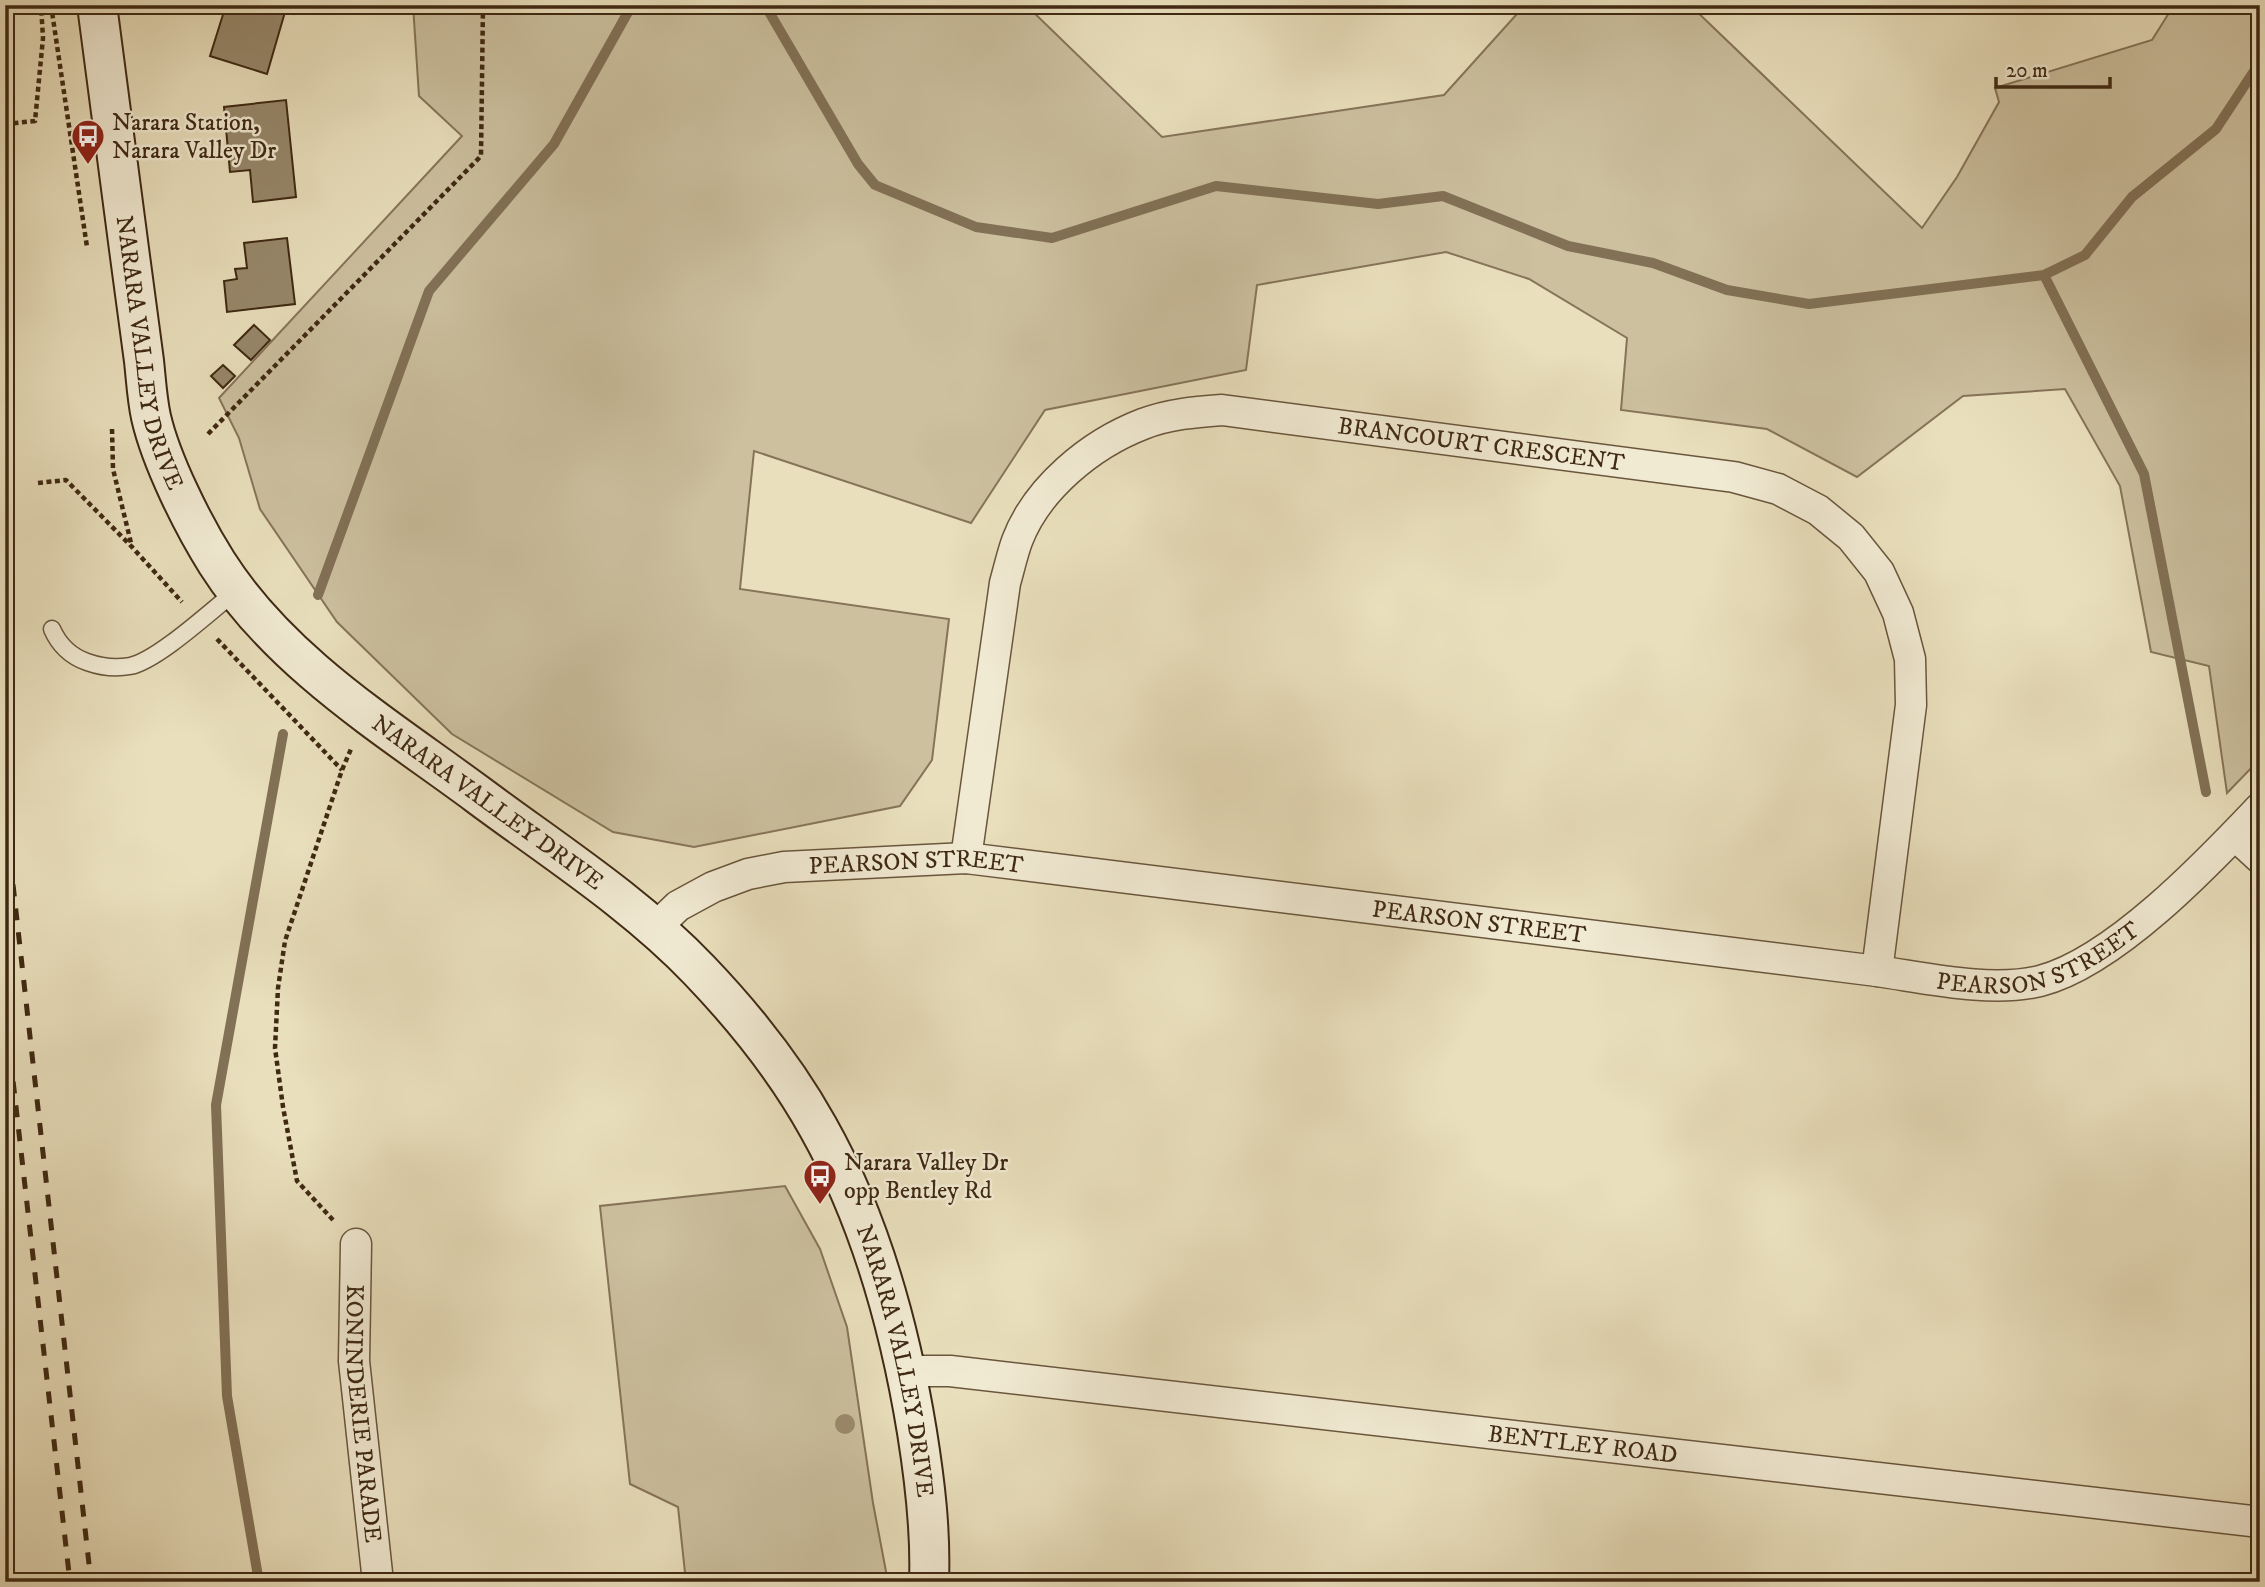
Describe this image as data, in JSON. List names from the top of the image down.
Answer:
{
  "streets": {
    "main road": ["NARARA VALLEY DRIVE"],
    "street": [
      "BRANCOURT CRESCENT",
      "PEARSON STREET",
      "KONINDERIE PARADE",
      "BENTLEY ROAD"
    ]
  },
  "crossings": [
    ["NARARA VALLEY DRIVE", "PEARSON STREET"],
    ["NARARA VALLEY DRIVE", "BENTLEY ROAD"],
    ["BRANCOURT CRESCENT", "PEARSON STREET"]
  ],
  "places": {
    "bus stop": ["Narara Station, Narara Valley Dr", "Narara Valley Dr opp Bentley Rd"]
  },
  "scale_bar": "20 m"
}
